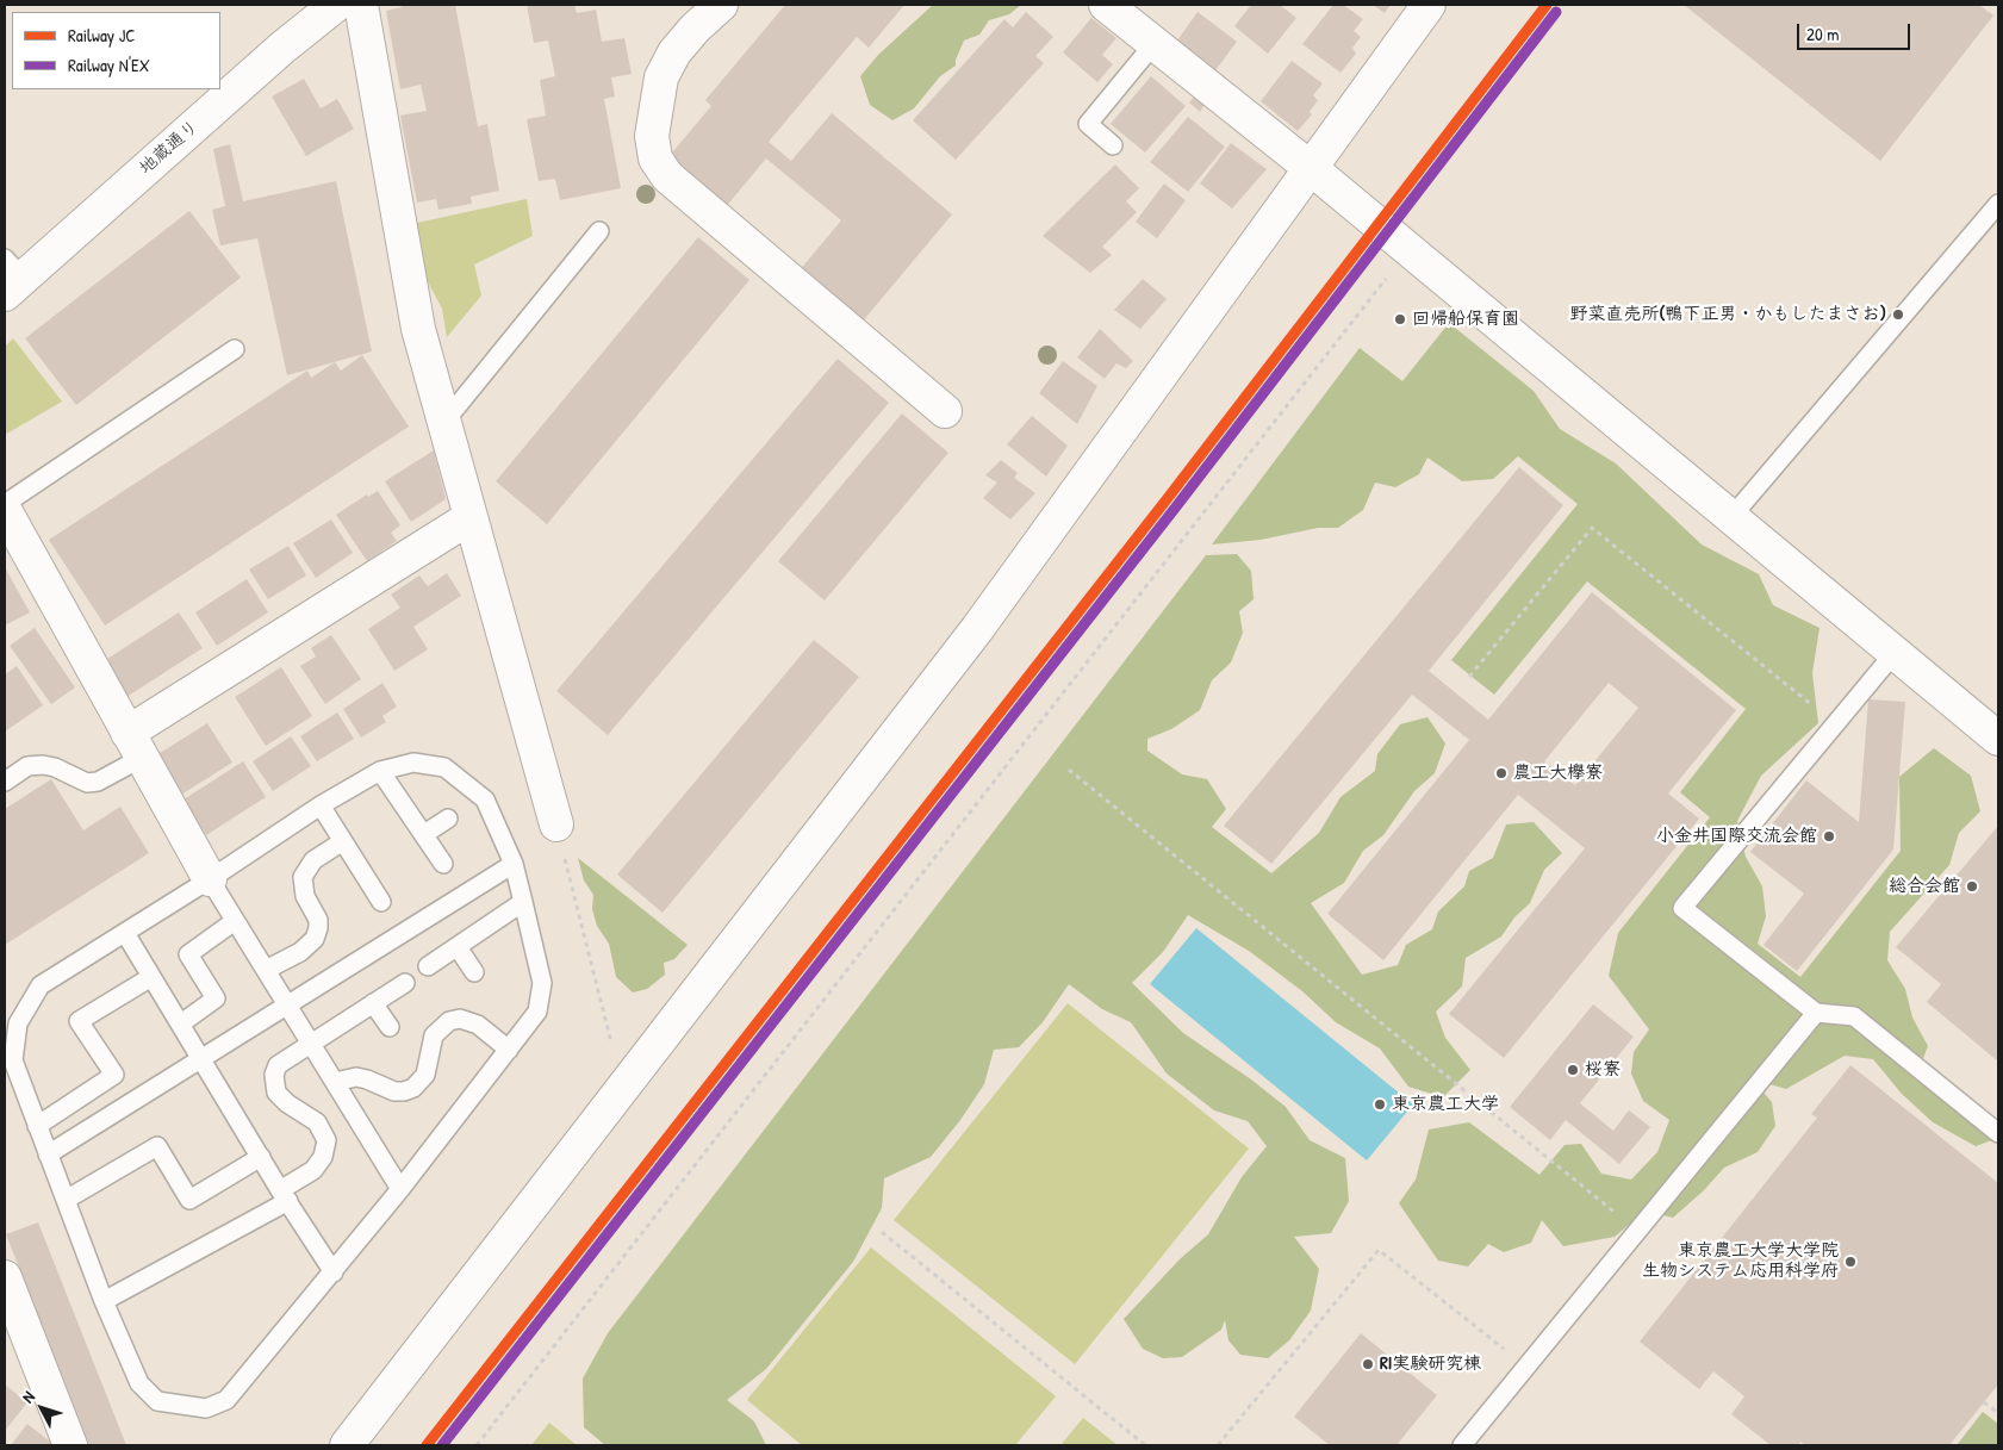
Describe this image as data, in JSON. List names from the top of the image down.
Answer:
{
  "streets": {
    "street": ["地蔵通り"]
  },
  "places": [
    "野菜直売所(鴨下正男・かもしたまさお)",
    "回帰船保育園",
    "農工大欅寮",
    "小金井国際交流会館",
    "総合会館",
    "桜寮",
    "東京農工大学",
    "東京農工大学大学院 生物システム応用科学府",
    "RI実験研究棟"
  ],
  "lines": ["rail line JC", "rail line N'EX"],
  "legend": ["Railway JC", "Railway N'EX"],
  "scale_bar": "20 m",
  "north": "top left"
}
